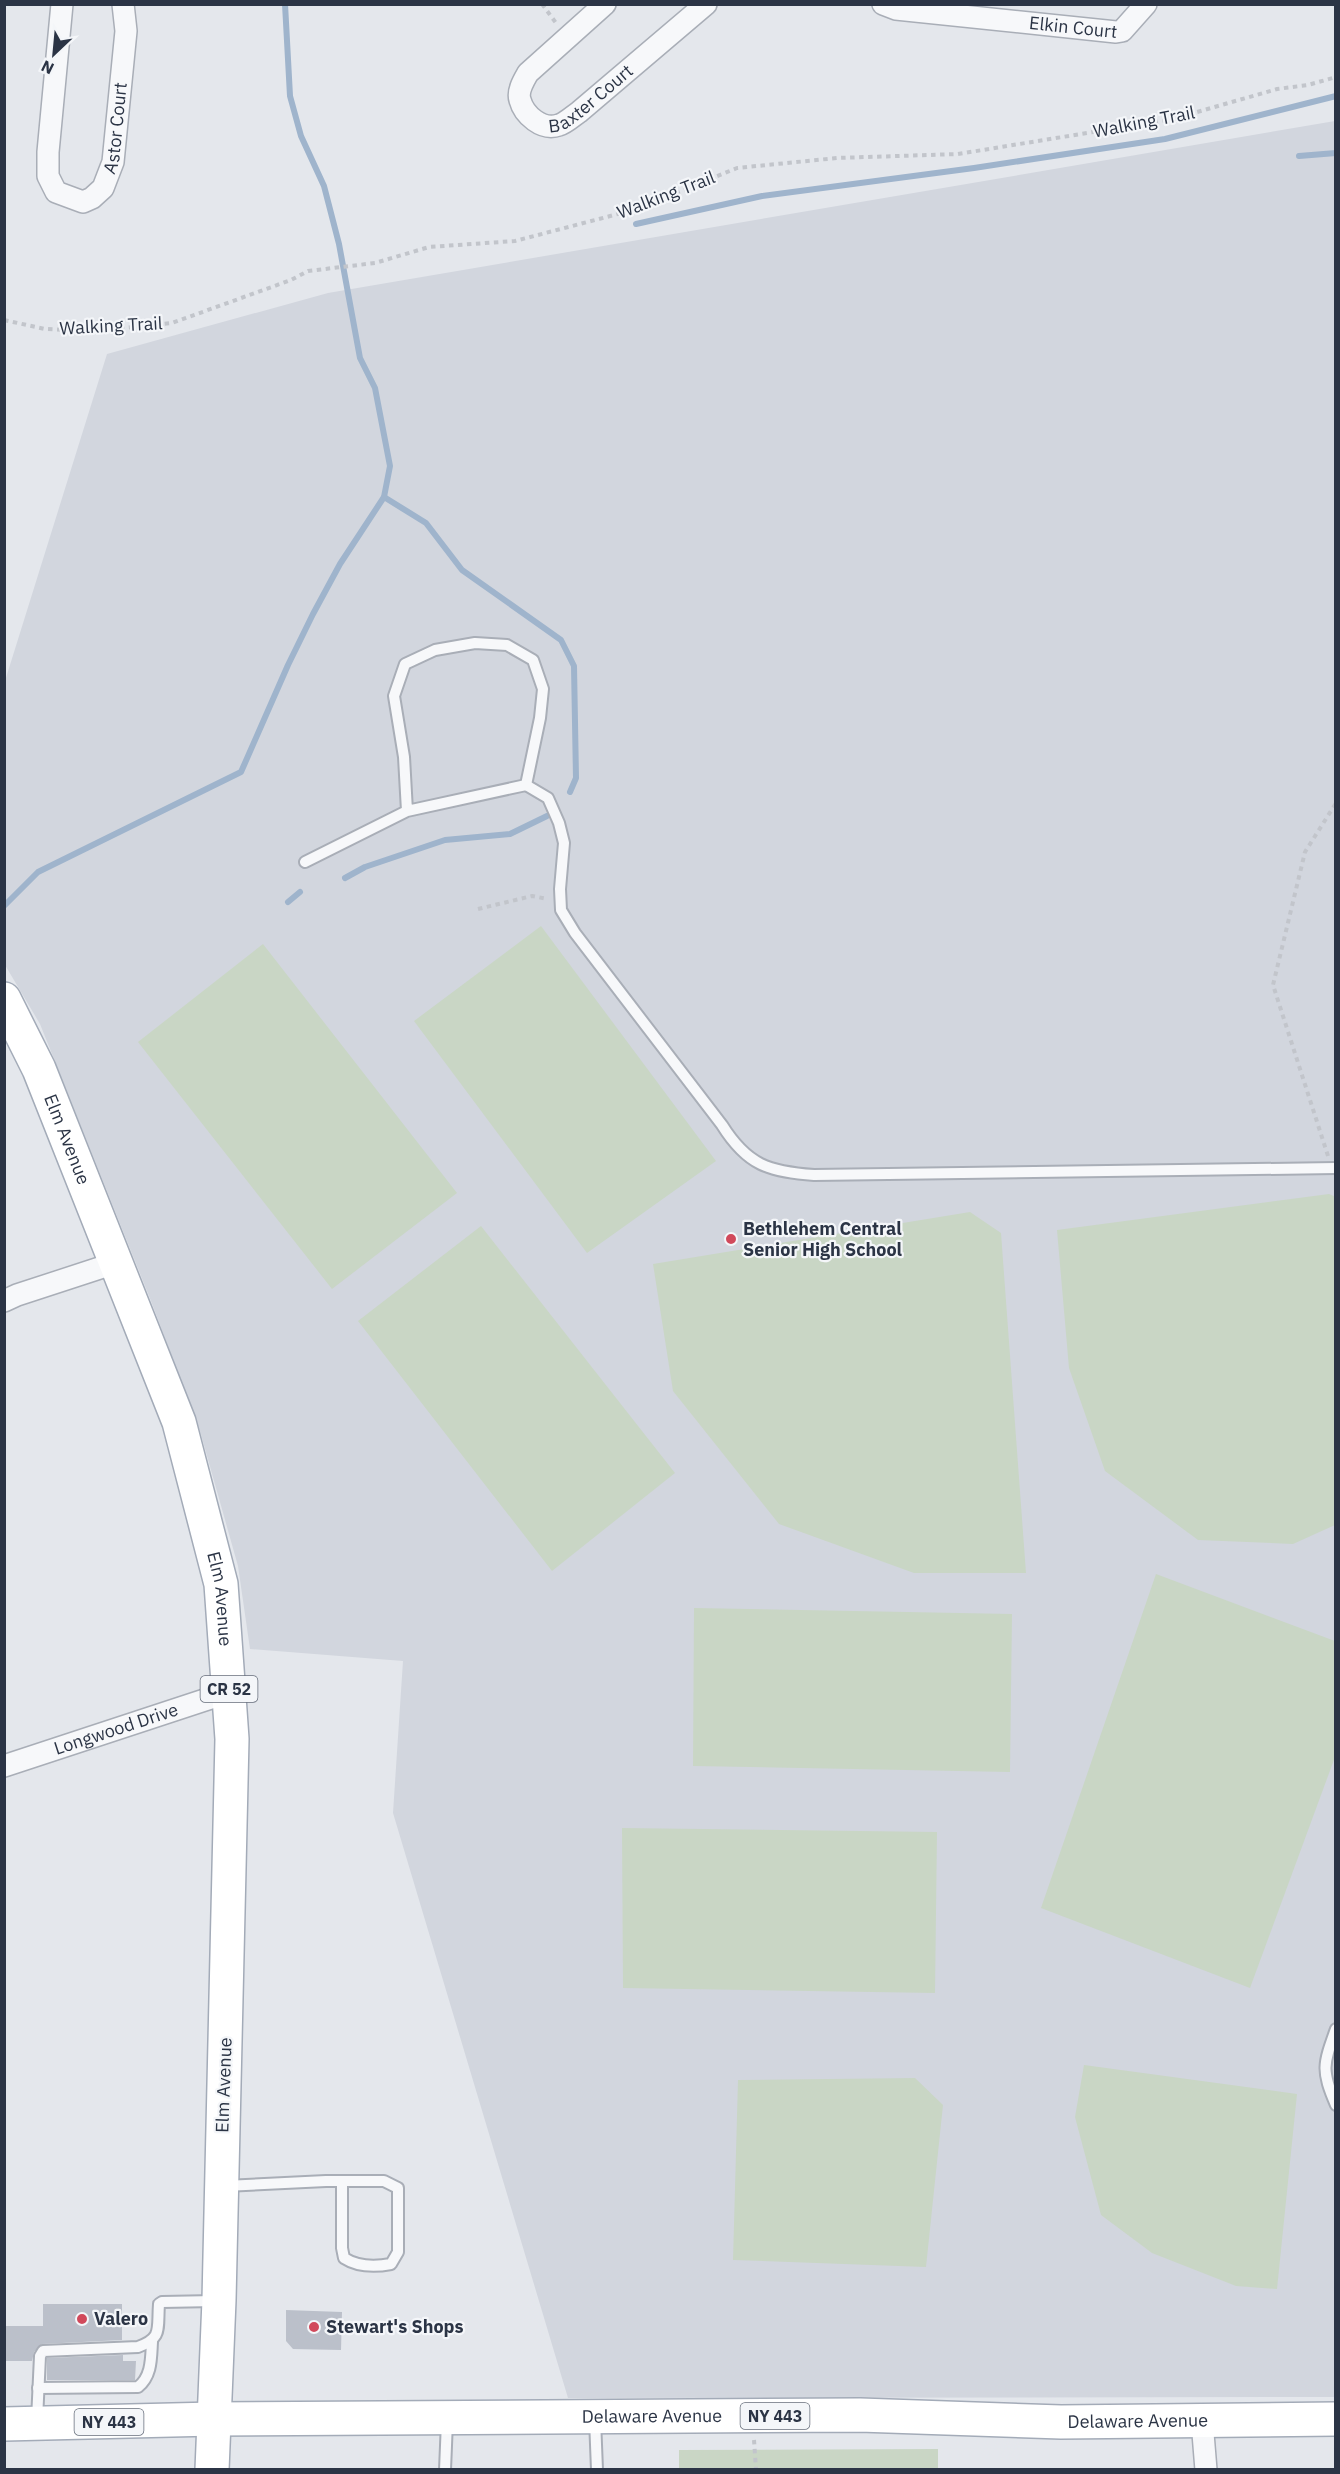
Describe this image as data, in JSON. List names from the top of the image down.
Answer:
{
  "streets": {
    "main road": [
      "Elm Avenue",
      "CR 52",
      "NY 443",
      "Delaware Avenue"
    ],
    "street": [
      "Elkin Court",
      "Baxter Court",
      "Astor Court",
      "Longwood Drive"
    ],
    "path": ["Walking Trail"]
  },
  "crossings": [
    ["Elm Avenue", "CR 52"],
    ["Elm Avenue", "Longwood Drive"],
    ["Elm Avenue", "Delaware Avenue"],
    ["CR 52", "Delaware Avenue"]
  ],
  "places": ["Bethlehem Central Senior High School", "Valero", "Stewart's Shops"],
  "north": "bottom left"
}
